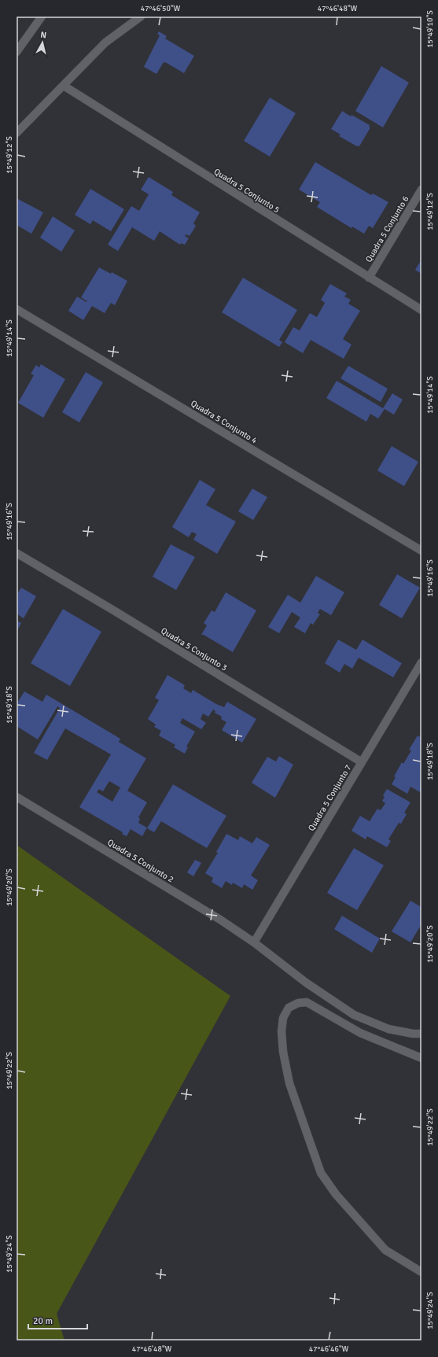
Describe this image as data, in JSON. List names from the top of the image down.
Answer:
{
  "streets": {
    "street": [
      "Quadra 5 Conjunto 5",
      "Quadra 5 Conjunto 6",
      "Quadra 5 Conjunto 4",
      "Quadra 5 Conjunto 3",
      "Quadra 5 Conjunto 7",
      "Quadra 5 Conjunto 2"
    ]
  },
  "crossings": [
    ["Quadra 5 Conjunto 5", "Quadra 5 Conjunto 6"],
    ["Quadra 5 Conjunto 3", "Quadra 5 Conjunto 7"],
    ["Quadra 5 Conjunto 7", "Quadra 5 Conjunto 2"]
  ],
  "scale_bar": "20 m",
  "north": "top",
  "coordinates": [
    "47°46'50\"W",
    "47°46'48\"W",
    "15°49'10\"S",
    "15°49'12\"S",
    "15°49'14\"S",
    "15°49'16\"S",
    "15°49'18\"S",
    "15°49'20\"S",
    "15°49'22\"S",
    "15°49'24\"S",
    "47°46'46\"W"
  ]
}
